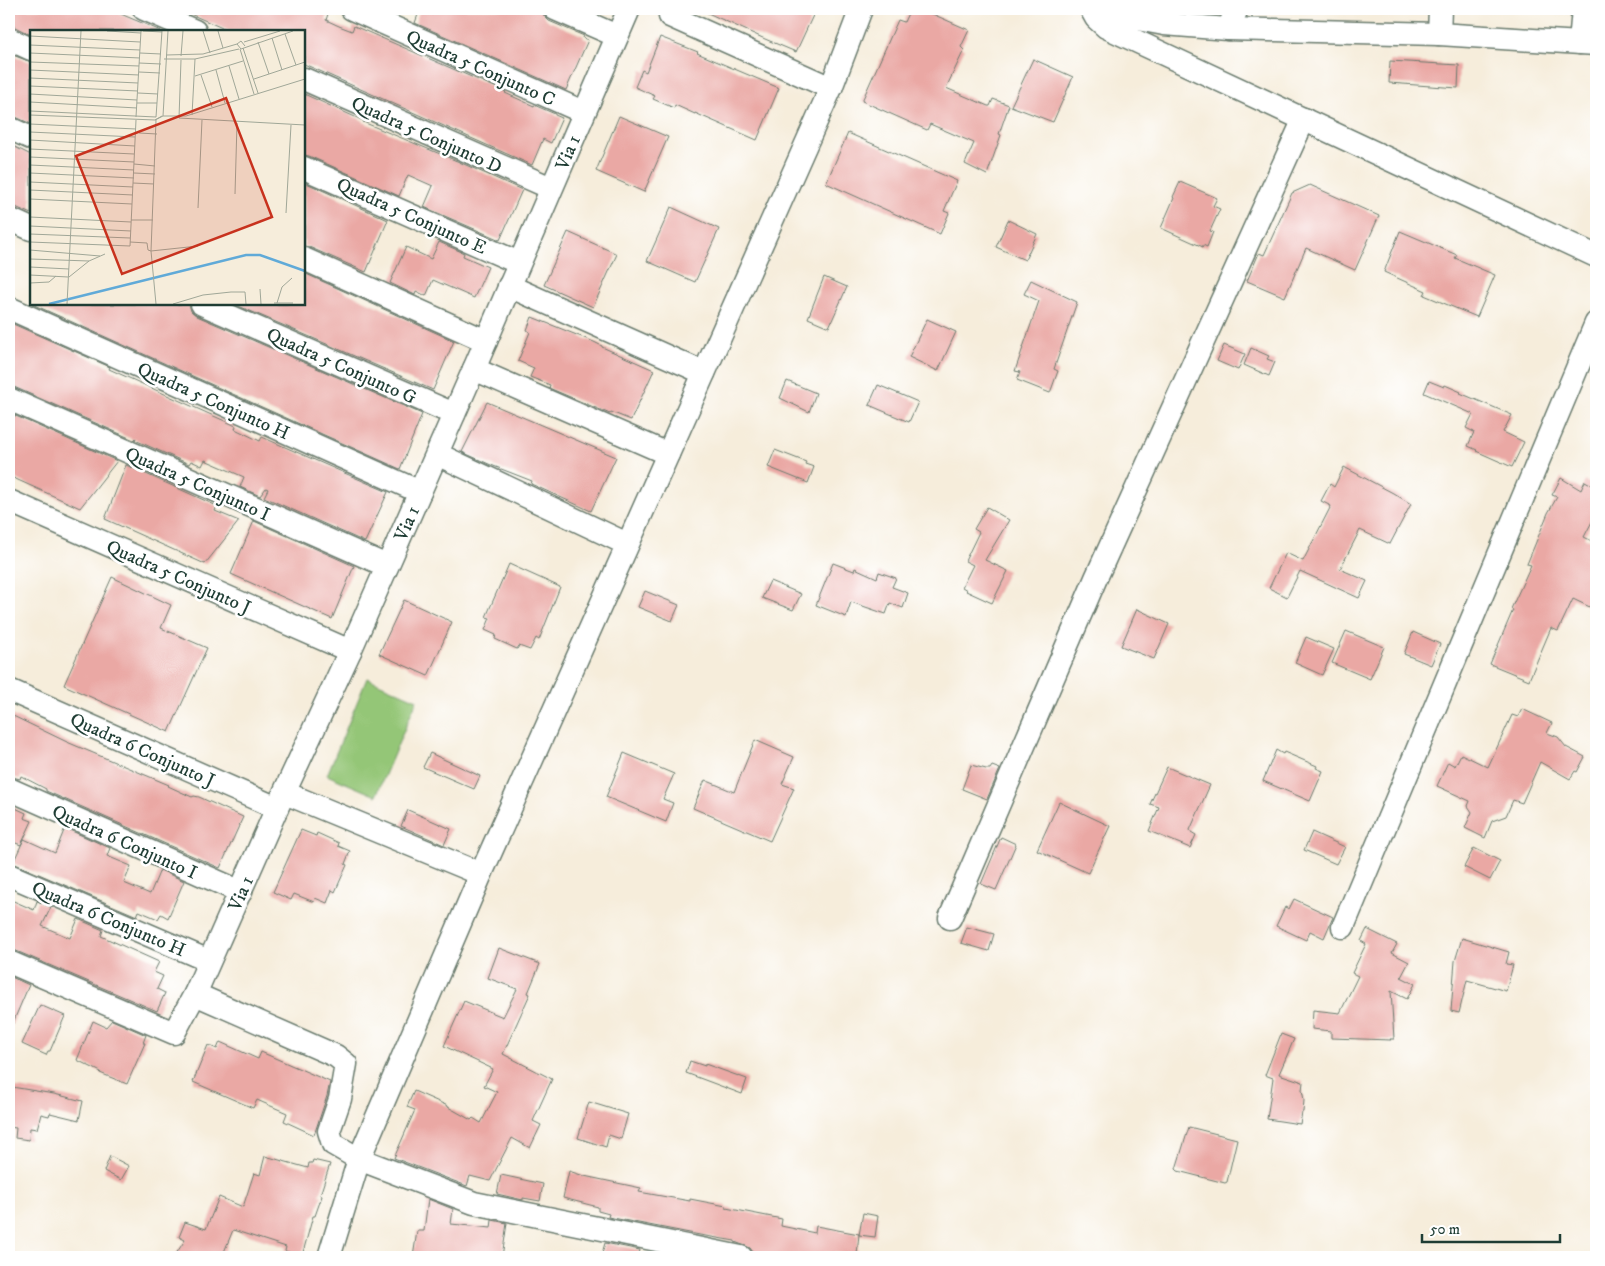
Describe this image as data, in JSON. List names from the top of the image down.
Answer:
{
  "streets": {
    "street": [
      "Quadra 5 Conjunto C",
      "Quadra 5 Conjunto D",
      "Via 1",
      "Quadra 5 Conjunto E",
      "Quadra 5 Conjunto G",
      "Quadra 5 Conjunto H",
      "Quadra 5 Conjunto I",
      "Quadra 5 Conjunto J",
      "Quadra 6 Conjunto J",
      "Quadra 6 Conjunto I",
      "Quadra 6 Conjunto H"
    ]
  },
  "crossings": [
    ["Quadra 5 Conjunto C", "Via 1"],
    ["Quadra 5 Conjunto D", "Via 1"],
    ["Via 1", "Quadra 5 Conjunto E"],
    ["Via 1", "Quadra 5 Conjunto G"],
    ["Via 1", "Quadra 5 Conjunto H"],
    ["Via 1", "Quadra 5 Conjunto I"],
    ["Via 1", "Quadra 5 Conjunto J"],
    ["Via 1", "Quadra 6 Conjunto J"],
    ["Via 1", "Quadra 6 Conjunto I"],
    ["Via 1", "Quadra 6 Conjunto H"]
  ],
  "scale_bar": "50 m"
}
